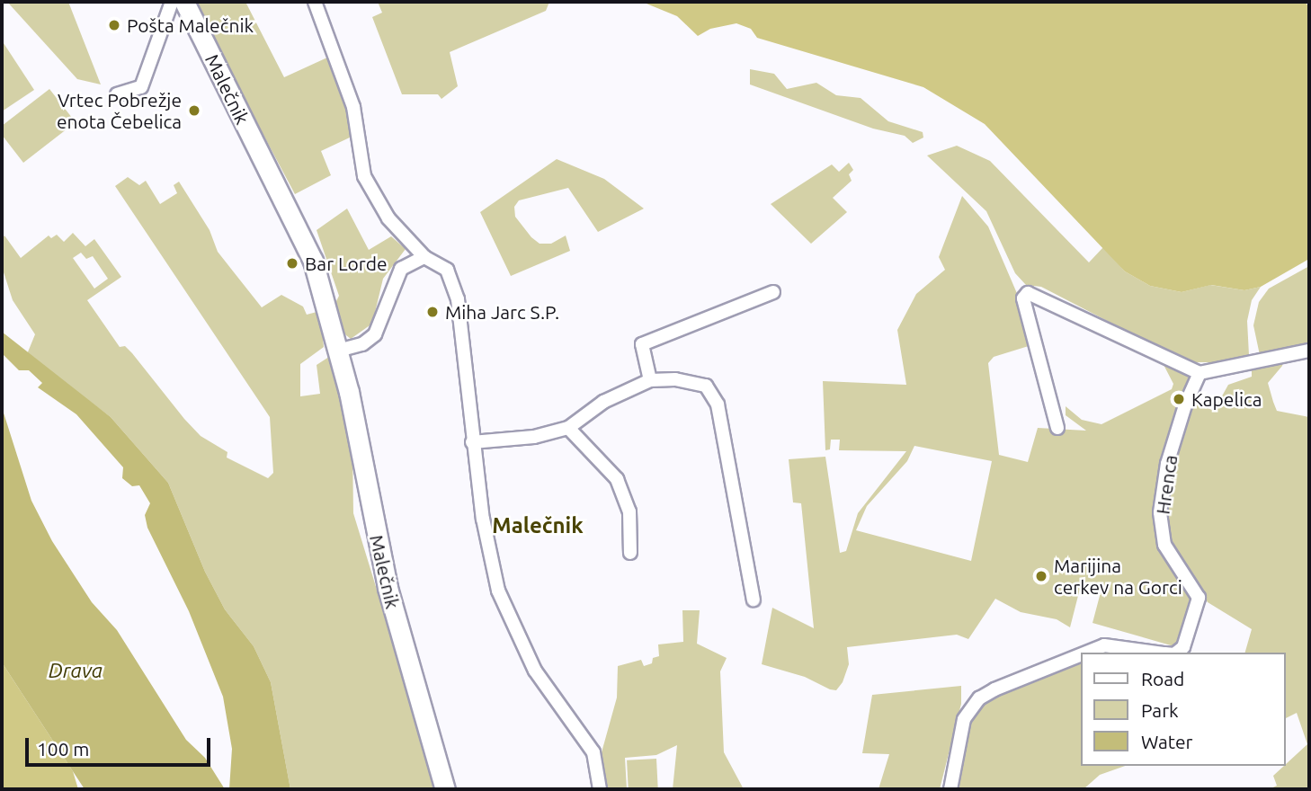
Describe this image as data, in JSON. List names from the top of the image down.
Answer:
{
  "streets": {
    "street": ["Malečnik", "Hrenca"]
  },
  "districts": ["Malečnik"],
  "water": ["Drava"],
  "places": [
    "Pošta Malečnik",
    "Vrtec Pobrežje enota Čebelica",
    "Bar Lorde",
    "Miha Jarc S.P.",
    "Kapelica",
    "Marijina cerkev na Gorci"
  ],
  "legend": ["Road", "Park", "Water"],
  "scale_bar": "100 m"
}
